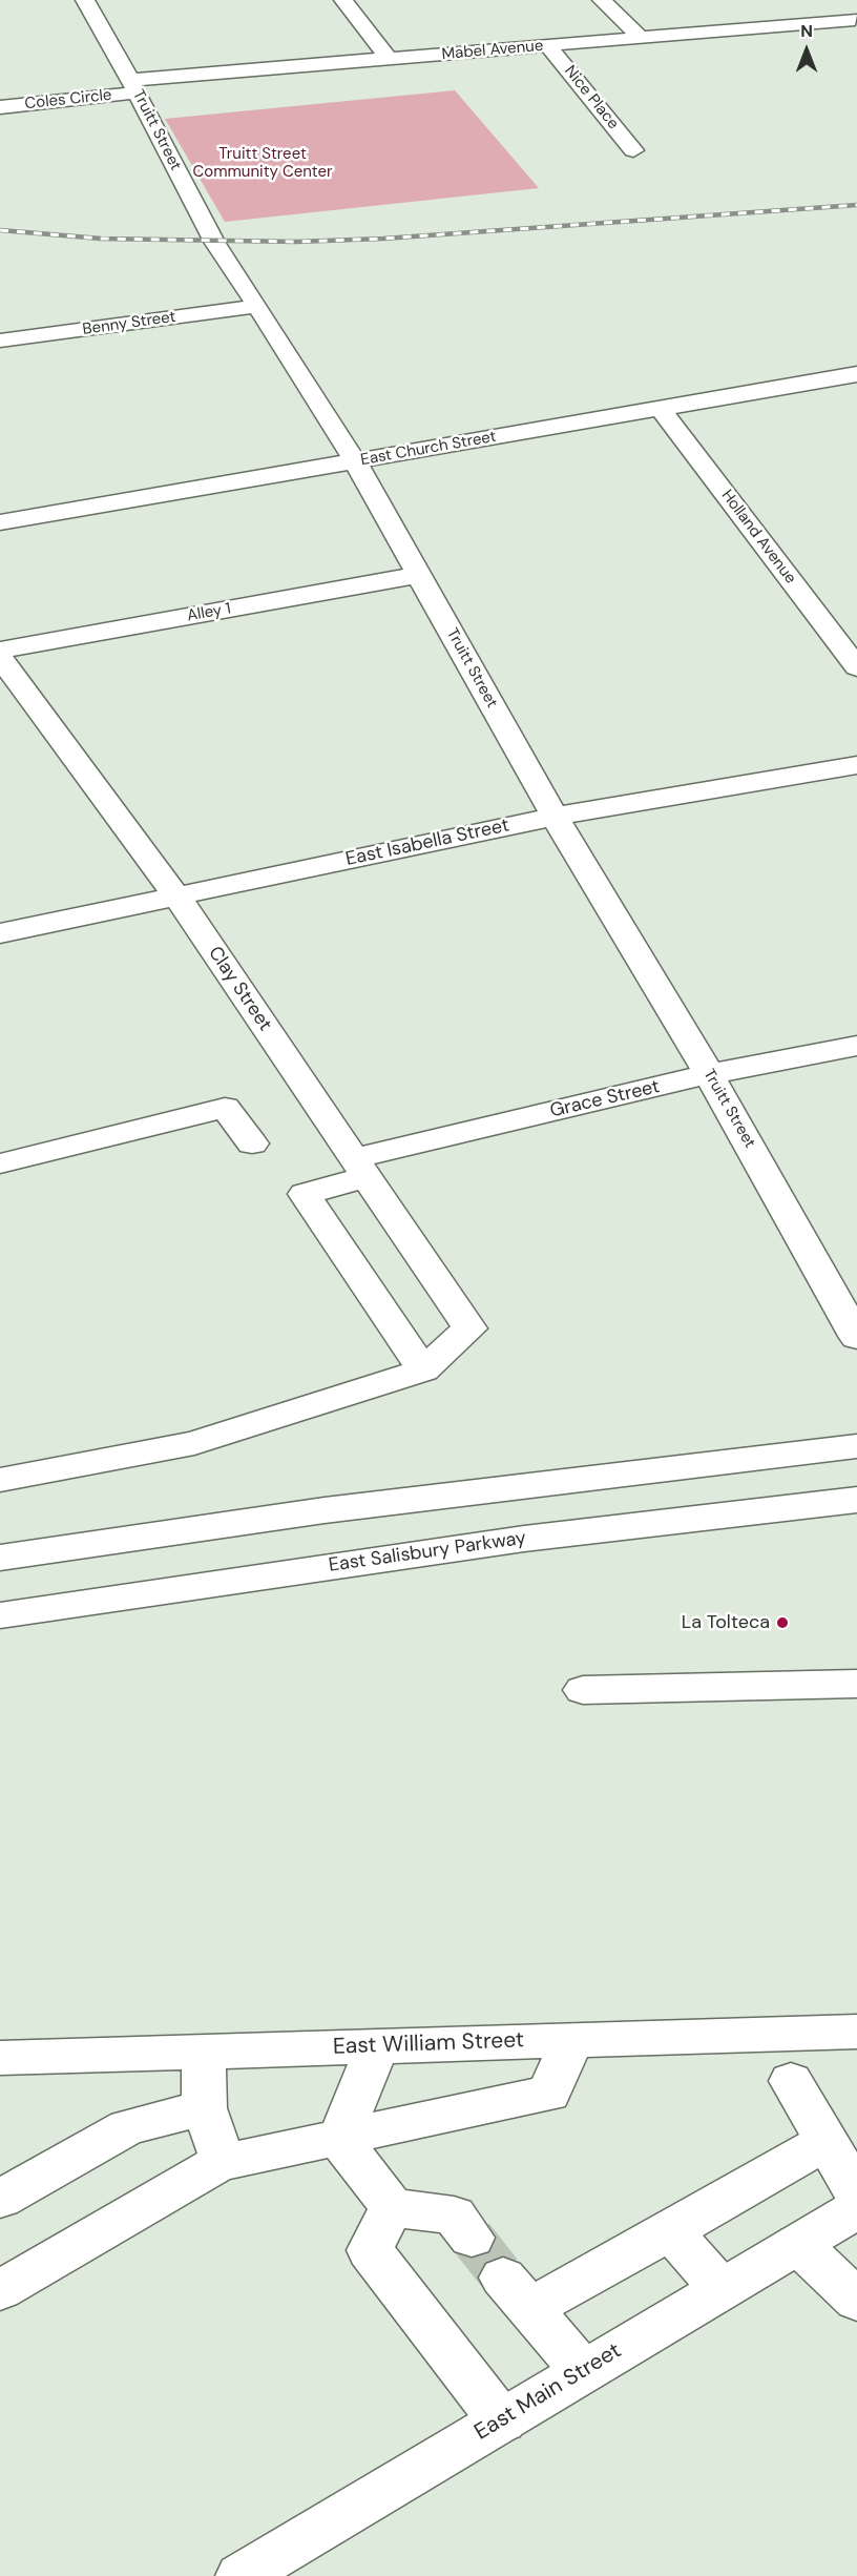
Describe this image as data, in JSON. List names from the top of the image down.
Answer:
{
  "streets": {
    "street": [
      "Mabel Avenue",
      "Nice Place",
      "Coles Circle",
      "Truitt Street",
      "Benny Street",
      "East Church Street",
      "Holland Avenue",
      "Alley 1",
      "East Isabella Street",
      "Clay Street",
      "Grace Street",
      "East Salisbury Parkway",
      "East William Street",
      "East Main Street"
    ]
  },
  "crossings": [
    ["Mabel Avenue", "Nice Place"],
    ["Mabel Avenue", "Coles Circle"],
    ["Mabel Avenue", "Truitt Street"],
    ["Coles Circle", "Truitt Street"],
    ["Truitt Street", "Benny Street"],
    ["Truitt Street", "East Church Street"],
    ["Truitt Street", "Alley 1"],
    ["Truitt Street", "East Isabella Street"],
    ["Truitt Street", "Grace Street"],
    ["East Church Street", "Holland Avenue"],
    ["East Isabella Street", "Clay Street"],
    ["Clay Street", "Grace Street"]
  ],
  "parks": ["Truitt Street Community Center"],
  "places": ["La Tolteca"],
  "north": "top"
}
